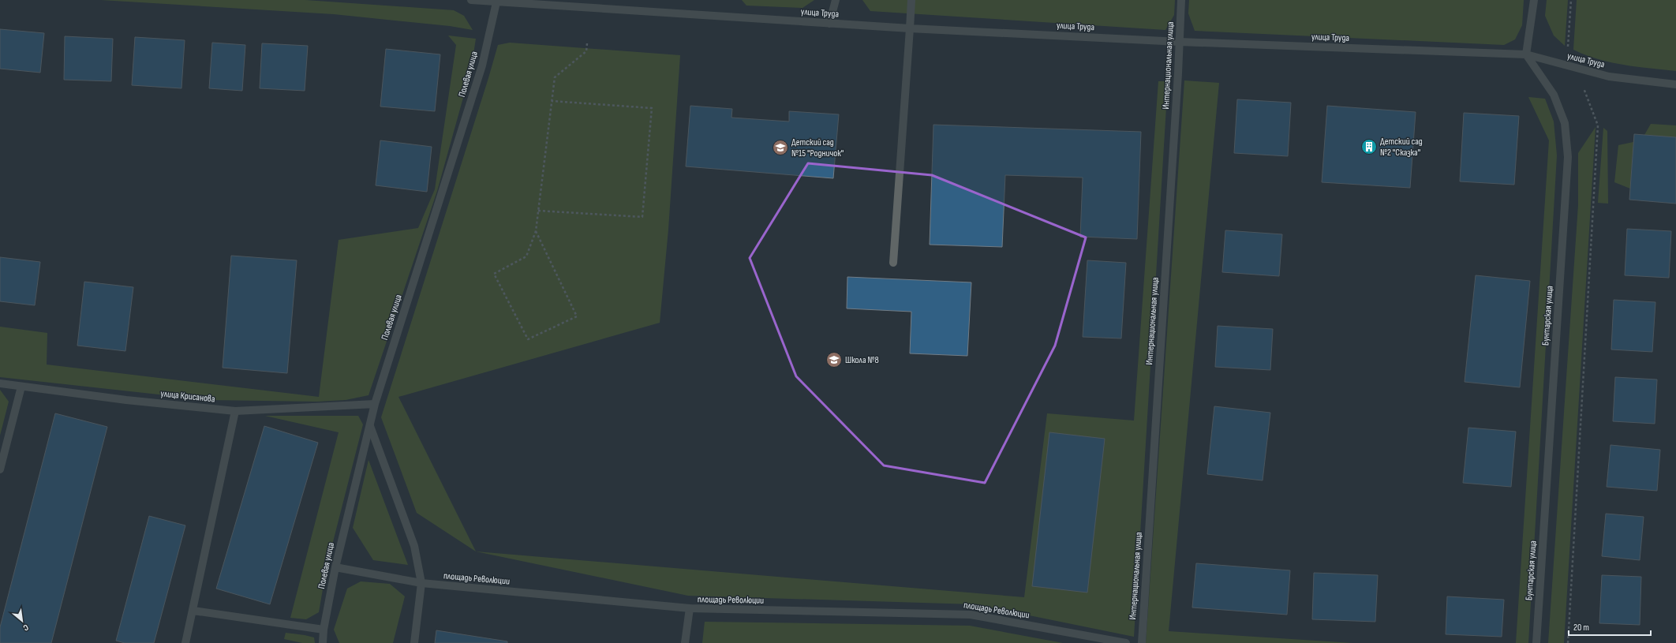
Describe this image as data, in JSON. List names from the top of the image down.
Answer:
{
  "streets": {
    "street": [
      "улица Труда",
      "Интернациональная улица",
      "Полевая улица",
      "Бунтарская улица",
      "улица Крисанова",
      "площадь Революции"
    ]
  },
  "crossings": [
    ["улица Труда", "Интернациональная улица"],
    ["улица Труда", "Полевая улица"],
    ["улица Труда", "Бунтарская улица"],
    ["Полевая улица", "улица Крисанова"],
    ["Полевая улица", "площадь Революции"]
  ],
  "places": {
    "building": ["Детский сад №2 \"Сказка\""],
    "school or university": ["Детский сад №15 \"Родничок\"", "Школа №8"]
  },
  "scale_bar": "20 m",
  "north": "bottom right"
}
